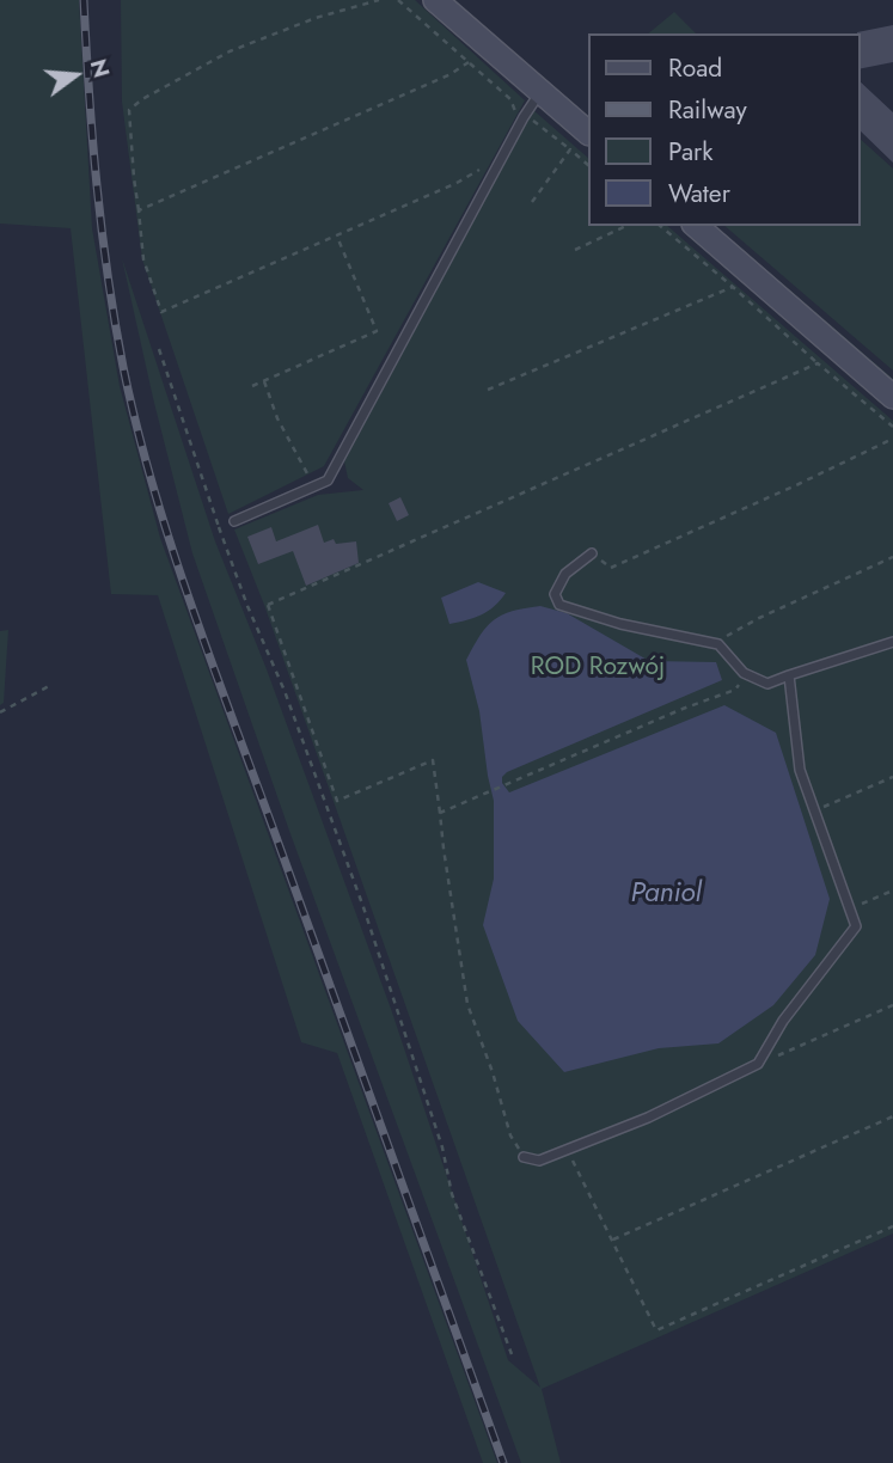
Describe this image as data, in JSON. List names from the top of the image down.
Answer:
{
  "water": ["Paniol"],
  "parks": ["ROD Rozwój"],
  "legend": [
    "Road",
    "Railway",
    "Park",
    "Water"
  ],
  "north": "right"
}
